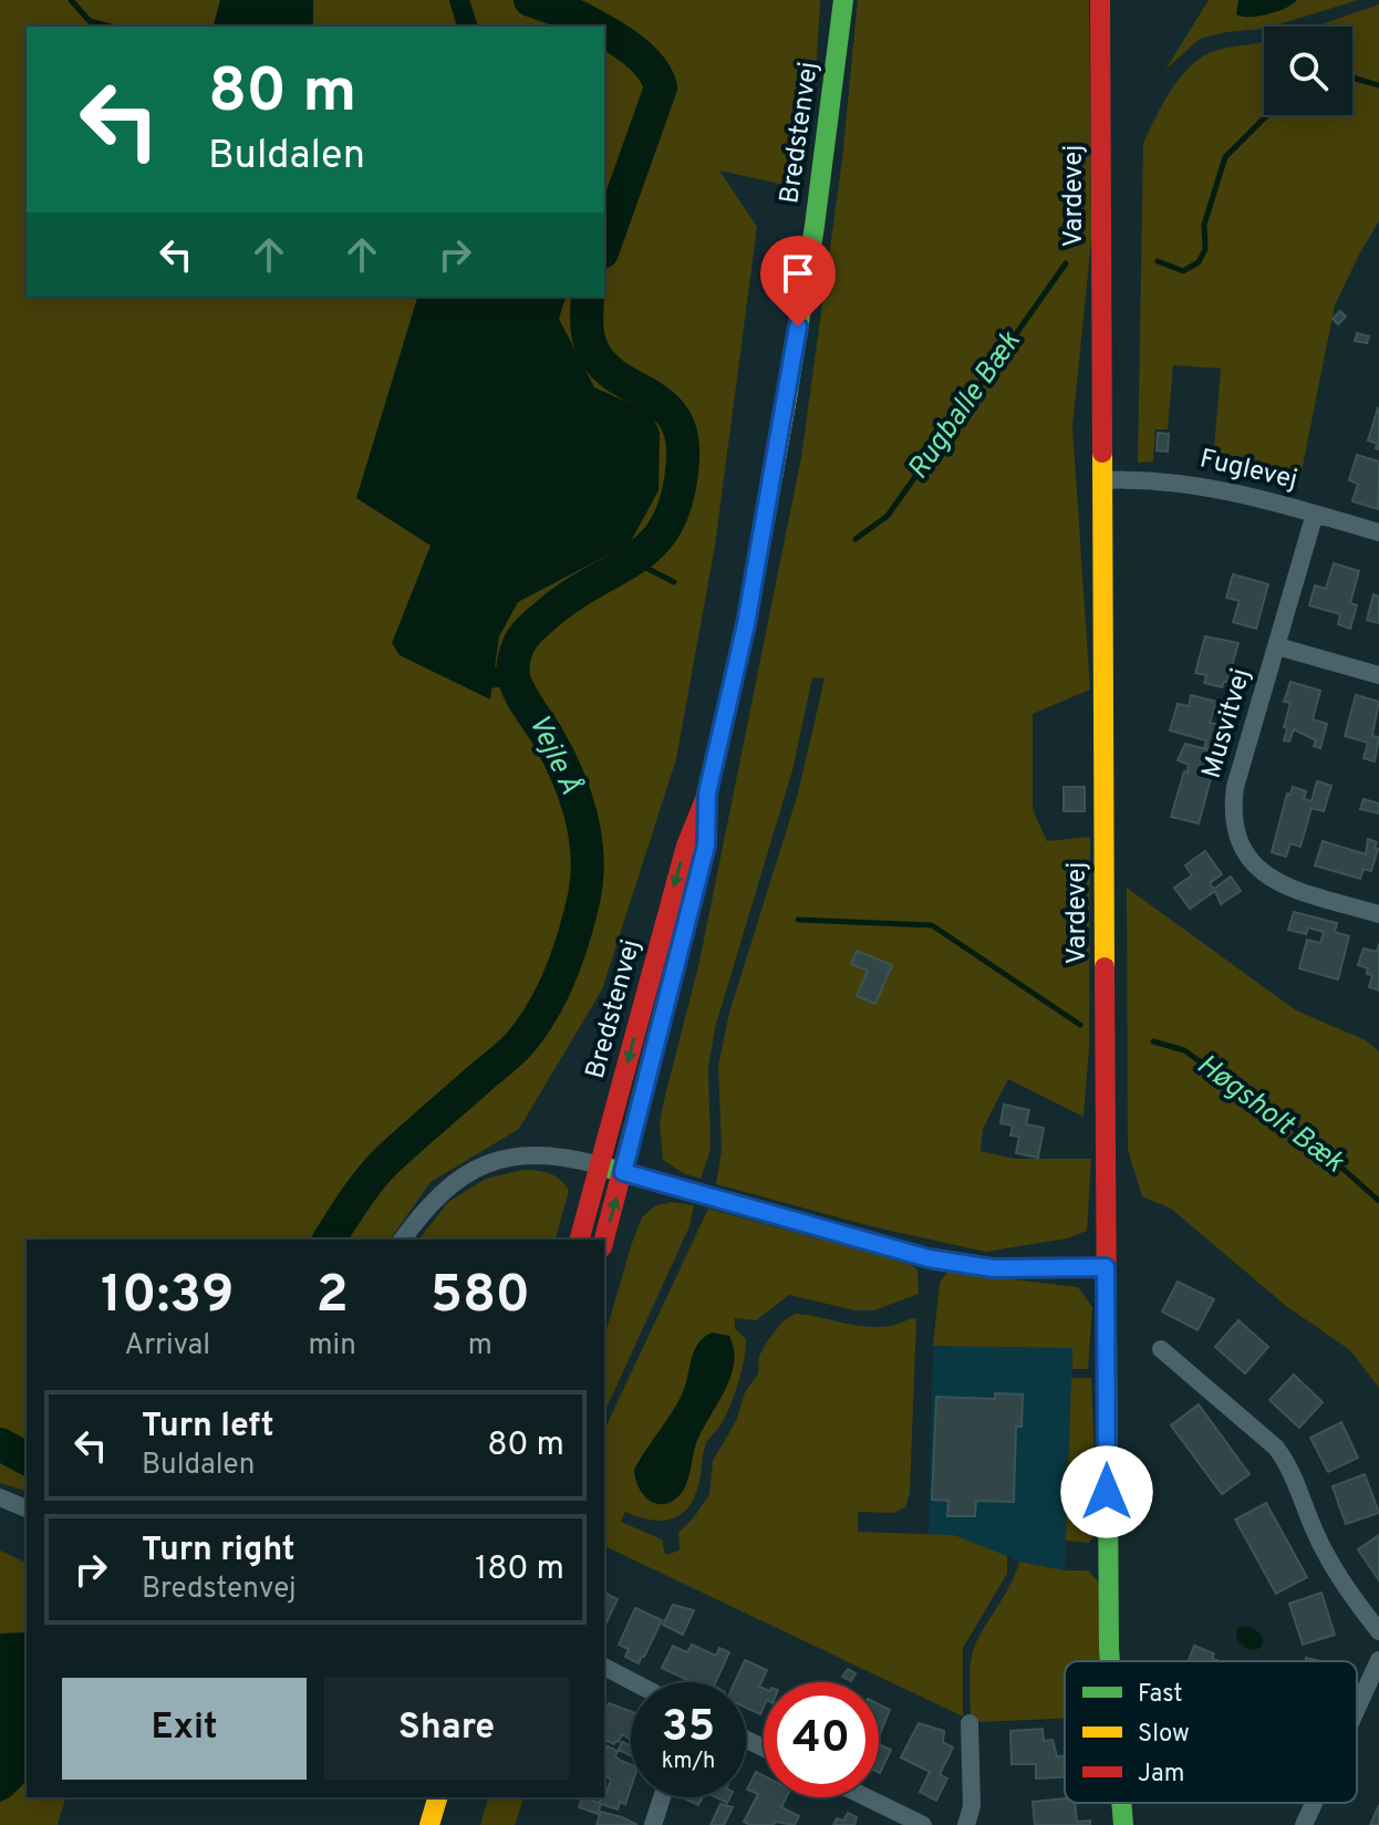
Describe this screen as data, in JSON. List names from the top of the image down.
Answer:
{
  "streets": {
    "main road": ["Bredstenvej", "Vardevej"],
    "street": ["Fuglevej", "Musvitvej"]
  },
  "crossings": [
    ["Vardevej", "Fuglevej"],
    ["Fuglevej", "Musvitvej"]
  ],
  "water": ["Rugballe Bæk", "Vejle Å", "Høgsholt Bæk"],
  "legend": ["Fast", "Slow", "Jam"],
  "page": {
    "turn": ["80 m", "Buldalen"],
    "eta": [
      "10:39",
      "Arrival",
      "2",
      "min",
      "580",
      "m"
    ],
    "list": [
      {
        "name": "Turn left",
        "note": "Buldalen",
        "value": "80 m"
      },
      {
        "name": "Turn right",
        "note": "Bredstenvej",
        "value": "180 m"
      }
    ],
    "buttons": ["Exit", "Share"],
    "speed": "35 km/h",
    "limit": "40"
  }
}
